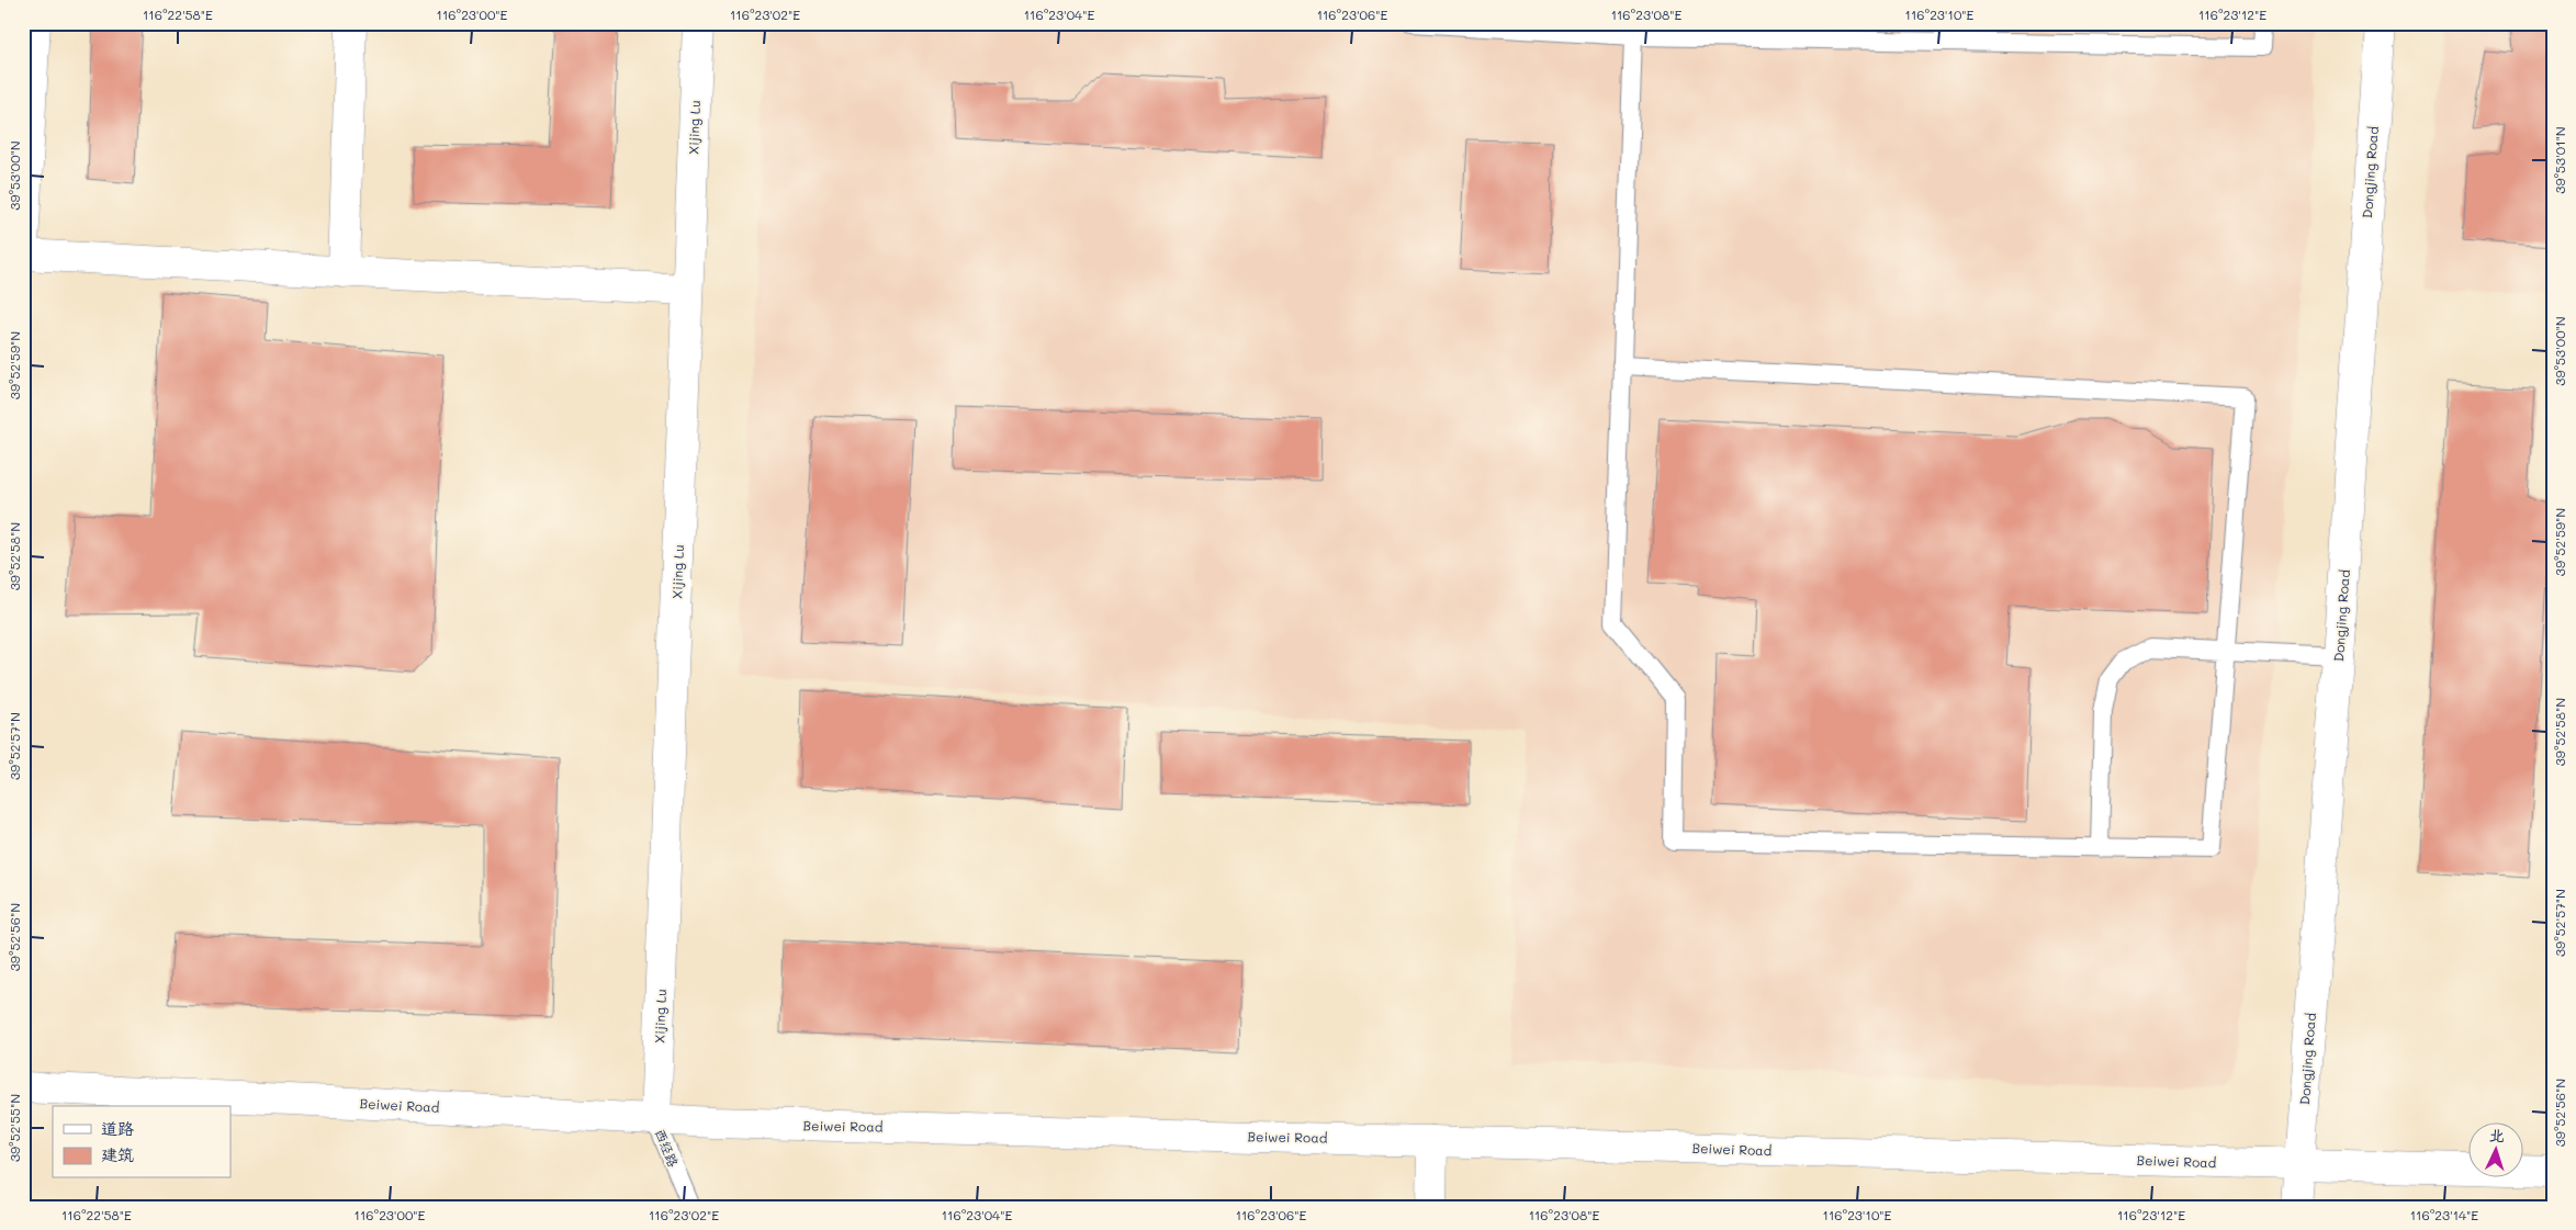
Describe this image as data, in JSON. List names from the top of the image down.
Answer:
{
  "streets": {
    "street": ["Xijing Lu", "Dongjing Road", "Beiwei Road"],
    "lane": ["西经路"]
  },
  "crossings": [
    ["Xijing Lu", "Beiwei Road"],
    ["Xijing Lu", "西经路"],
    ["Dongjing Road", "Beiwei Road"],
    ["Beiwei Road", "西经路"]
  ],
  "legend": ["道路", "建筑"],
  "north": "top",
  "coordinates": [
    "116°22'58\"E",
    "116°23'00\"E",
    "116°23'02\"E",
    "116°23'04\"E",
    "116°23'06\"E",
    "116°23'08\"E",
    "116°23'10\"E",
    "116°23'12\"E",
    "39°53'01\"N",
    "39°53'00\"N",
    "39°52'59\"N",
    "39°52'58\"N",
    "39°52'57\"N",
    "39°52'56\"N",
    "39°52'55\"N",
    "116°23'14\"E"
  ]
}
